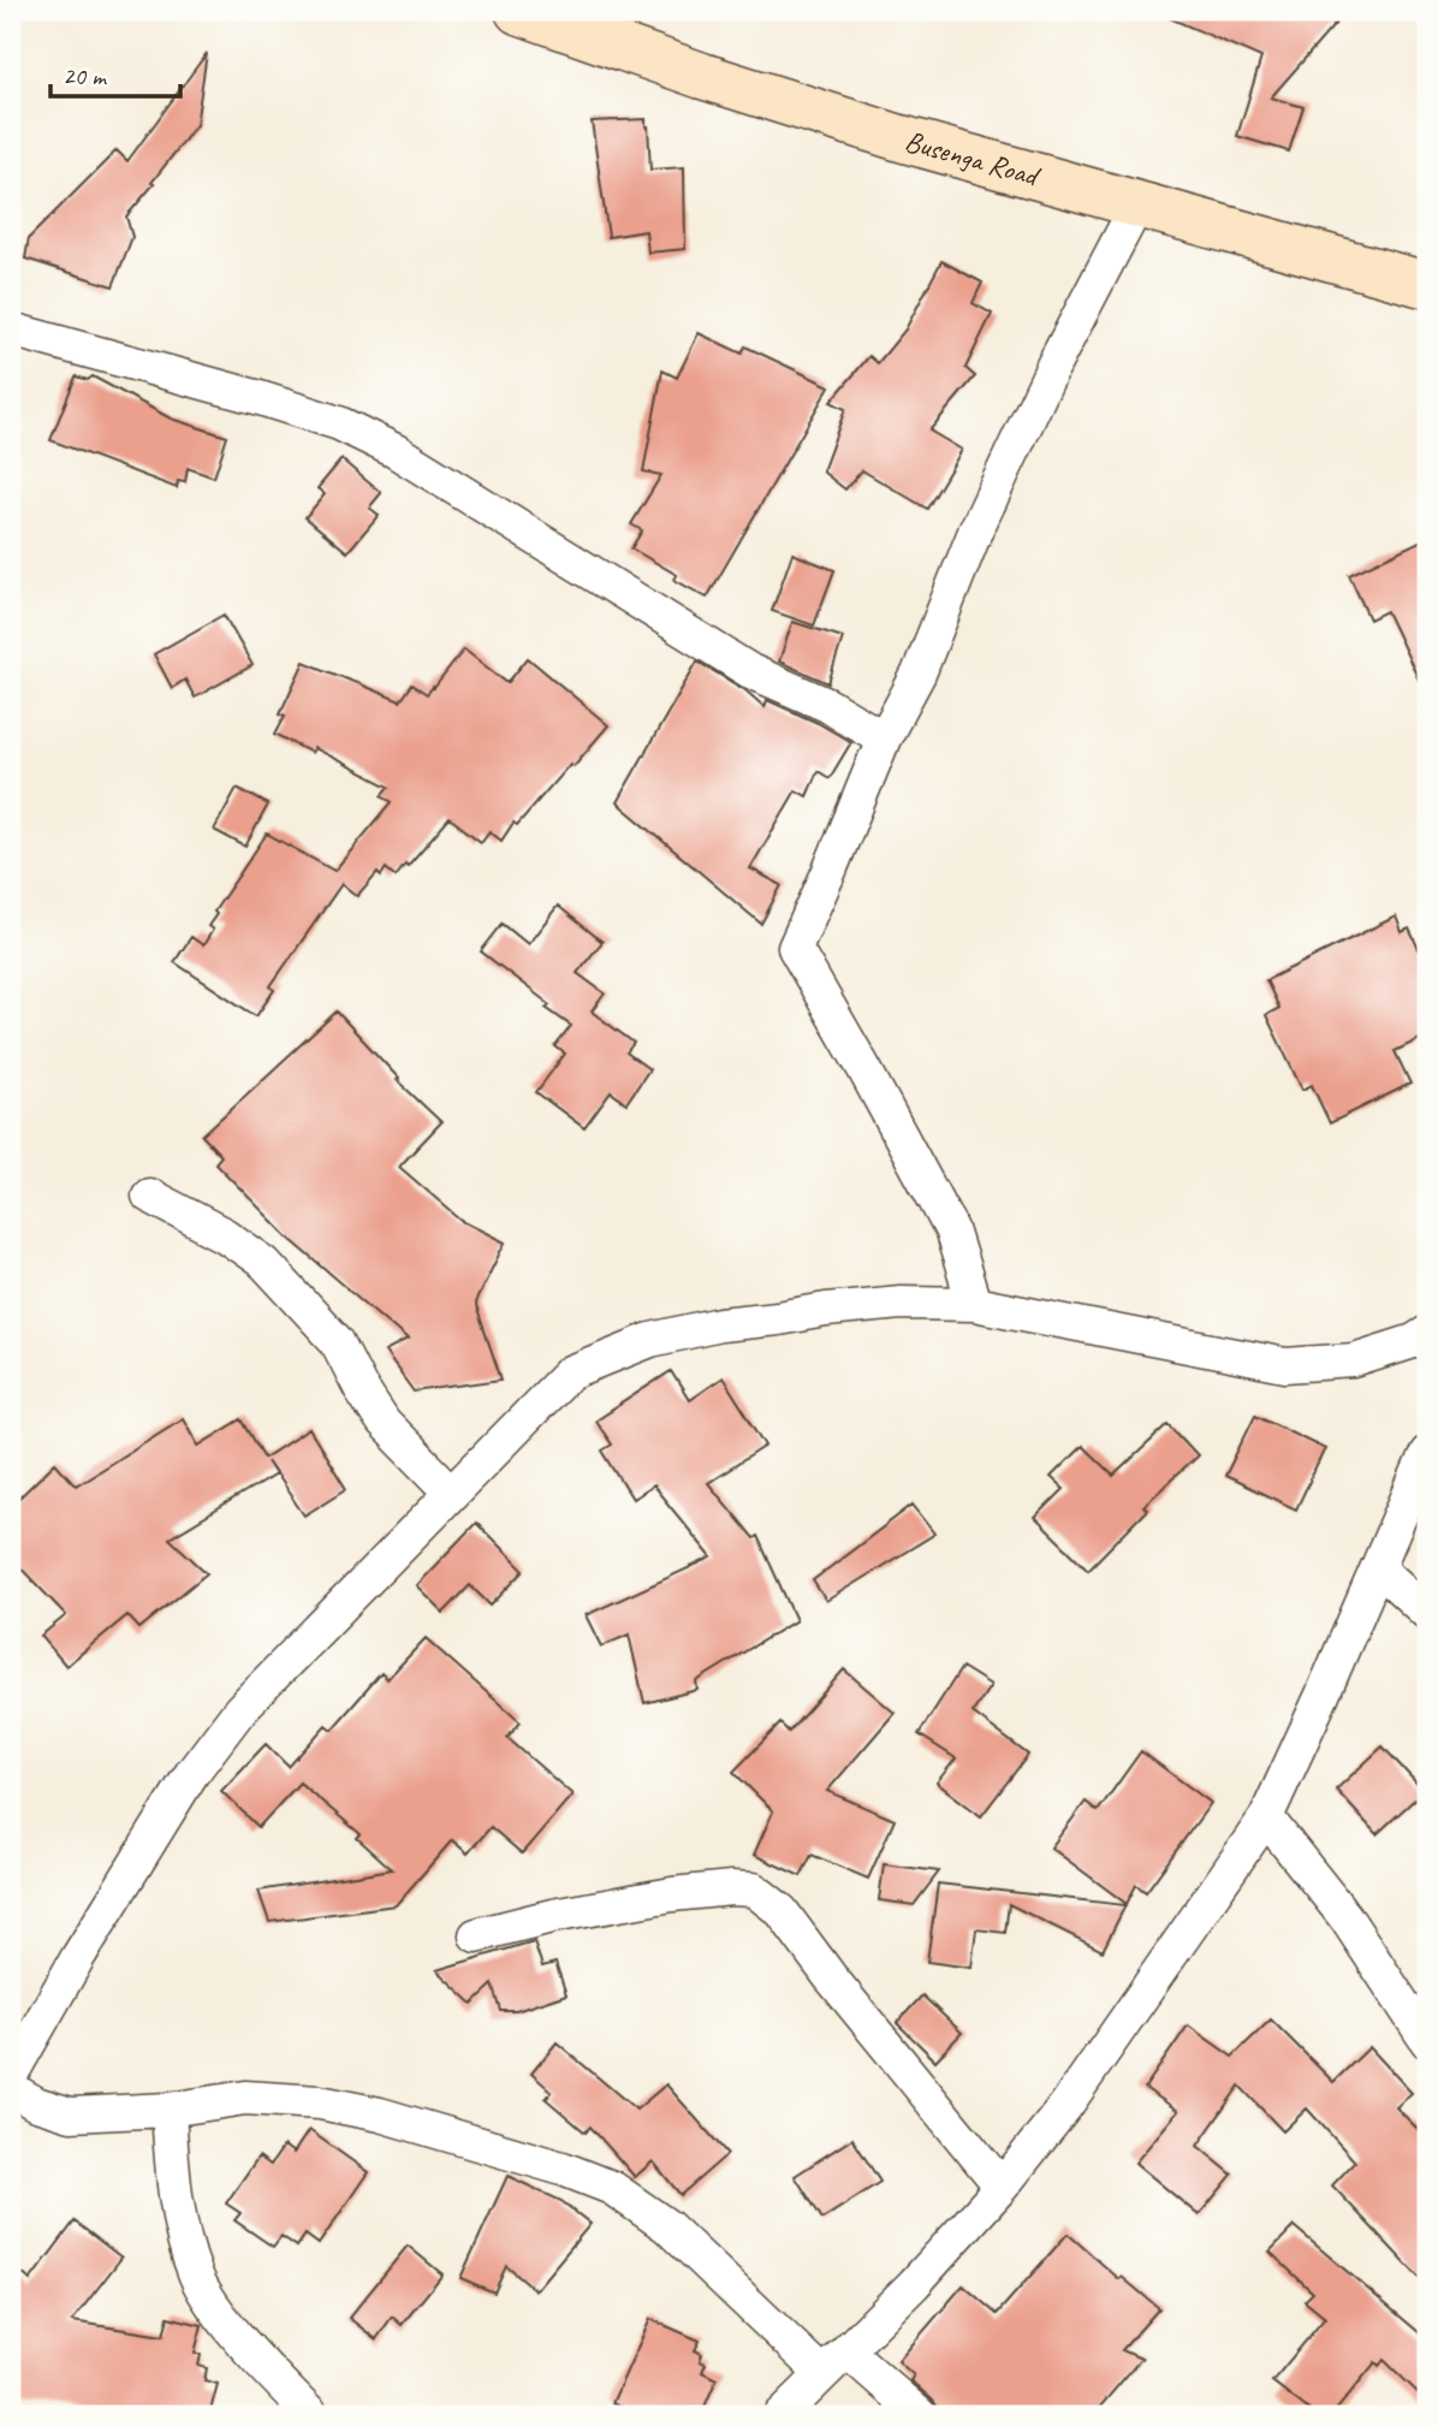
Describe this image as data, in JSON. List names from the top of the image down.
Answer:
{
  "streets": {
    "street": ["Busenga Road"]
  },
  "scale_bar": "20 m"
}
